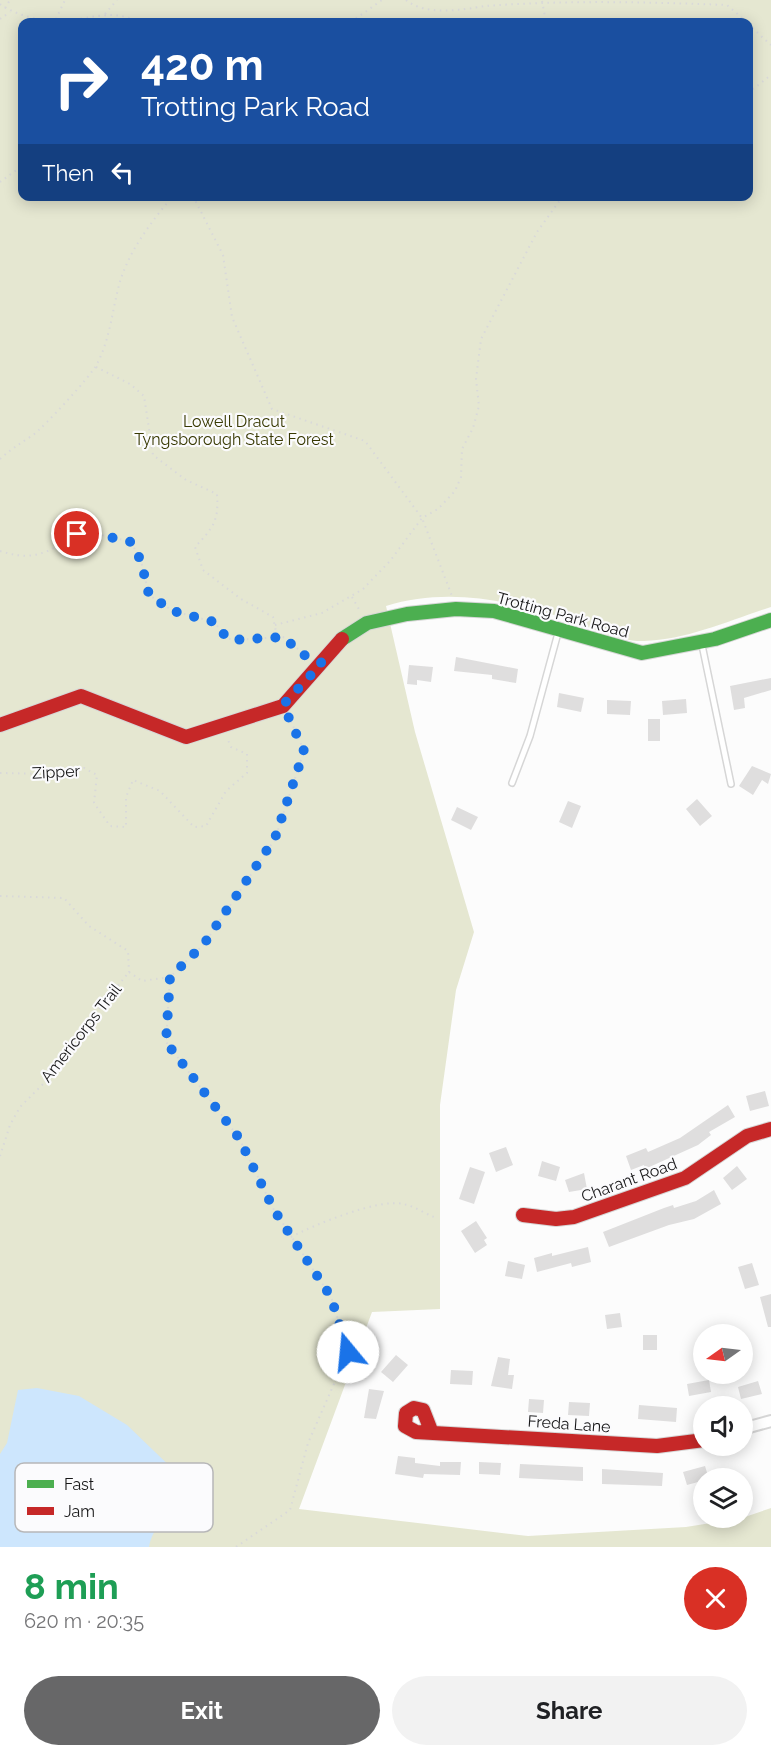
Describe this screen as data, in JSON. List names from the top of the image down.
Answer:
{
  "streets": {
    "street": ["Trotting Park Road", "Charant Road", "Freda Lane"],
    "path": ["Zipper", "Americorps Trail"]
  },
  "crossings": [
    ["Trotting Park Road", "Zipper"]
  ],
  "parks": ["Lowell Dracut Tyngsborough State Forest"],
  "legend": ["Fast", "Jam"],
  "north": "left",
  "page": {
    "turn": ["420 m", "Trotting Park Road"],
    "then": "Then",
    "heading": ["8 min", "620 m · 20:35"],
    "buttons": ["Exit", "Share"]
  }
}
